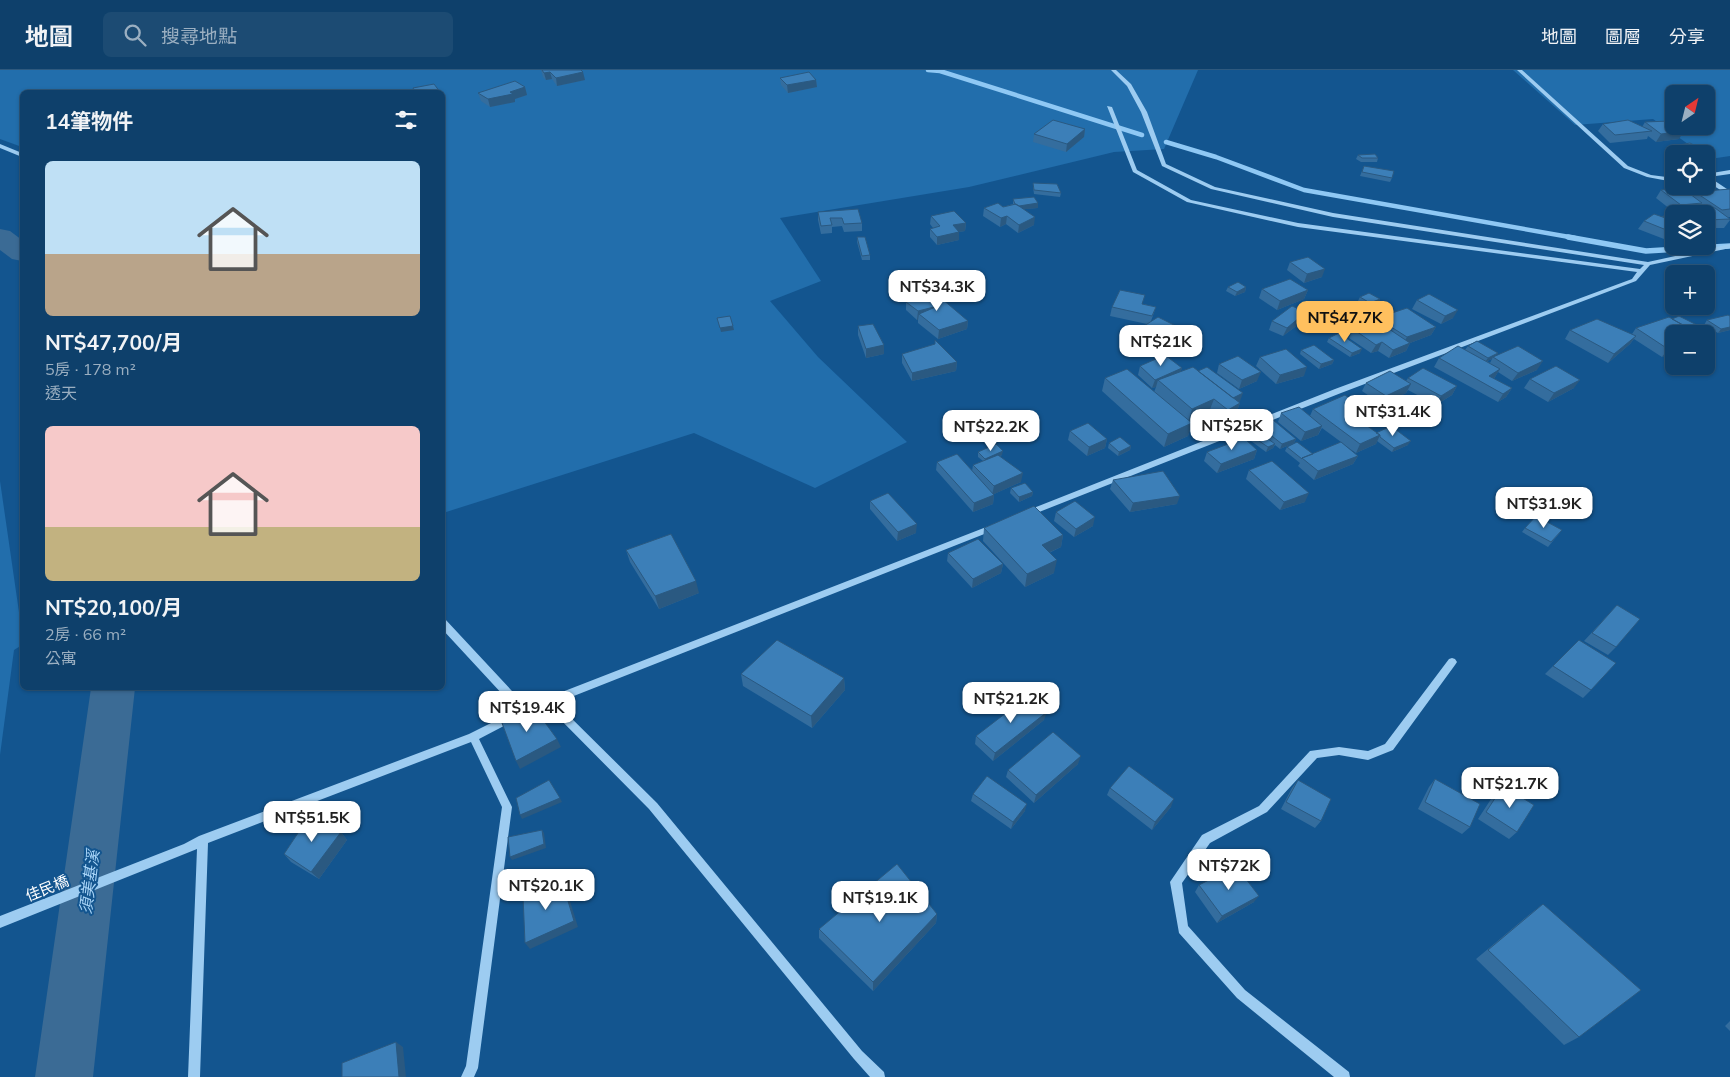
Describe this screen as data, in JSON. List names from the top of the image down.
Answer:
{
  "streets": {
    "street": ["佳民橋"]
  },
  "water": ["須美基溪"],
  "north": "top right",
  "page": {
    "header": "地圖",
    "search": "搜尋地點",
    "nav": ["地圖", "圖層", "分享"],
    "map_buttons": ["+", "−"],
    "heading": "14筆物件",
    "list": [
      {
        "name": "NT$47,700/月",
        "note": "5房 · 178 m² · 透天"
      },
      {
        "name": "NT$20,100/月",
        "note": "2房 · 66 m² · 公寓"
      }
    ],
    "price": [
      "NT$34.3K",
      "NT$47.7K",
      "NT$21K",
      "NT$31.4K",
      "NT$25K",
      "NT$22.2K",
      "NT$31.9K",
      "NT$21.2K",
      "NT$19.4K",
      "NT$21.7K",
      "NT$51.5K",
      "NT$72K",
      "NT$20.1K",
      "NT$19.1K"
    ]
  }
}
